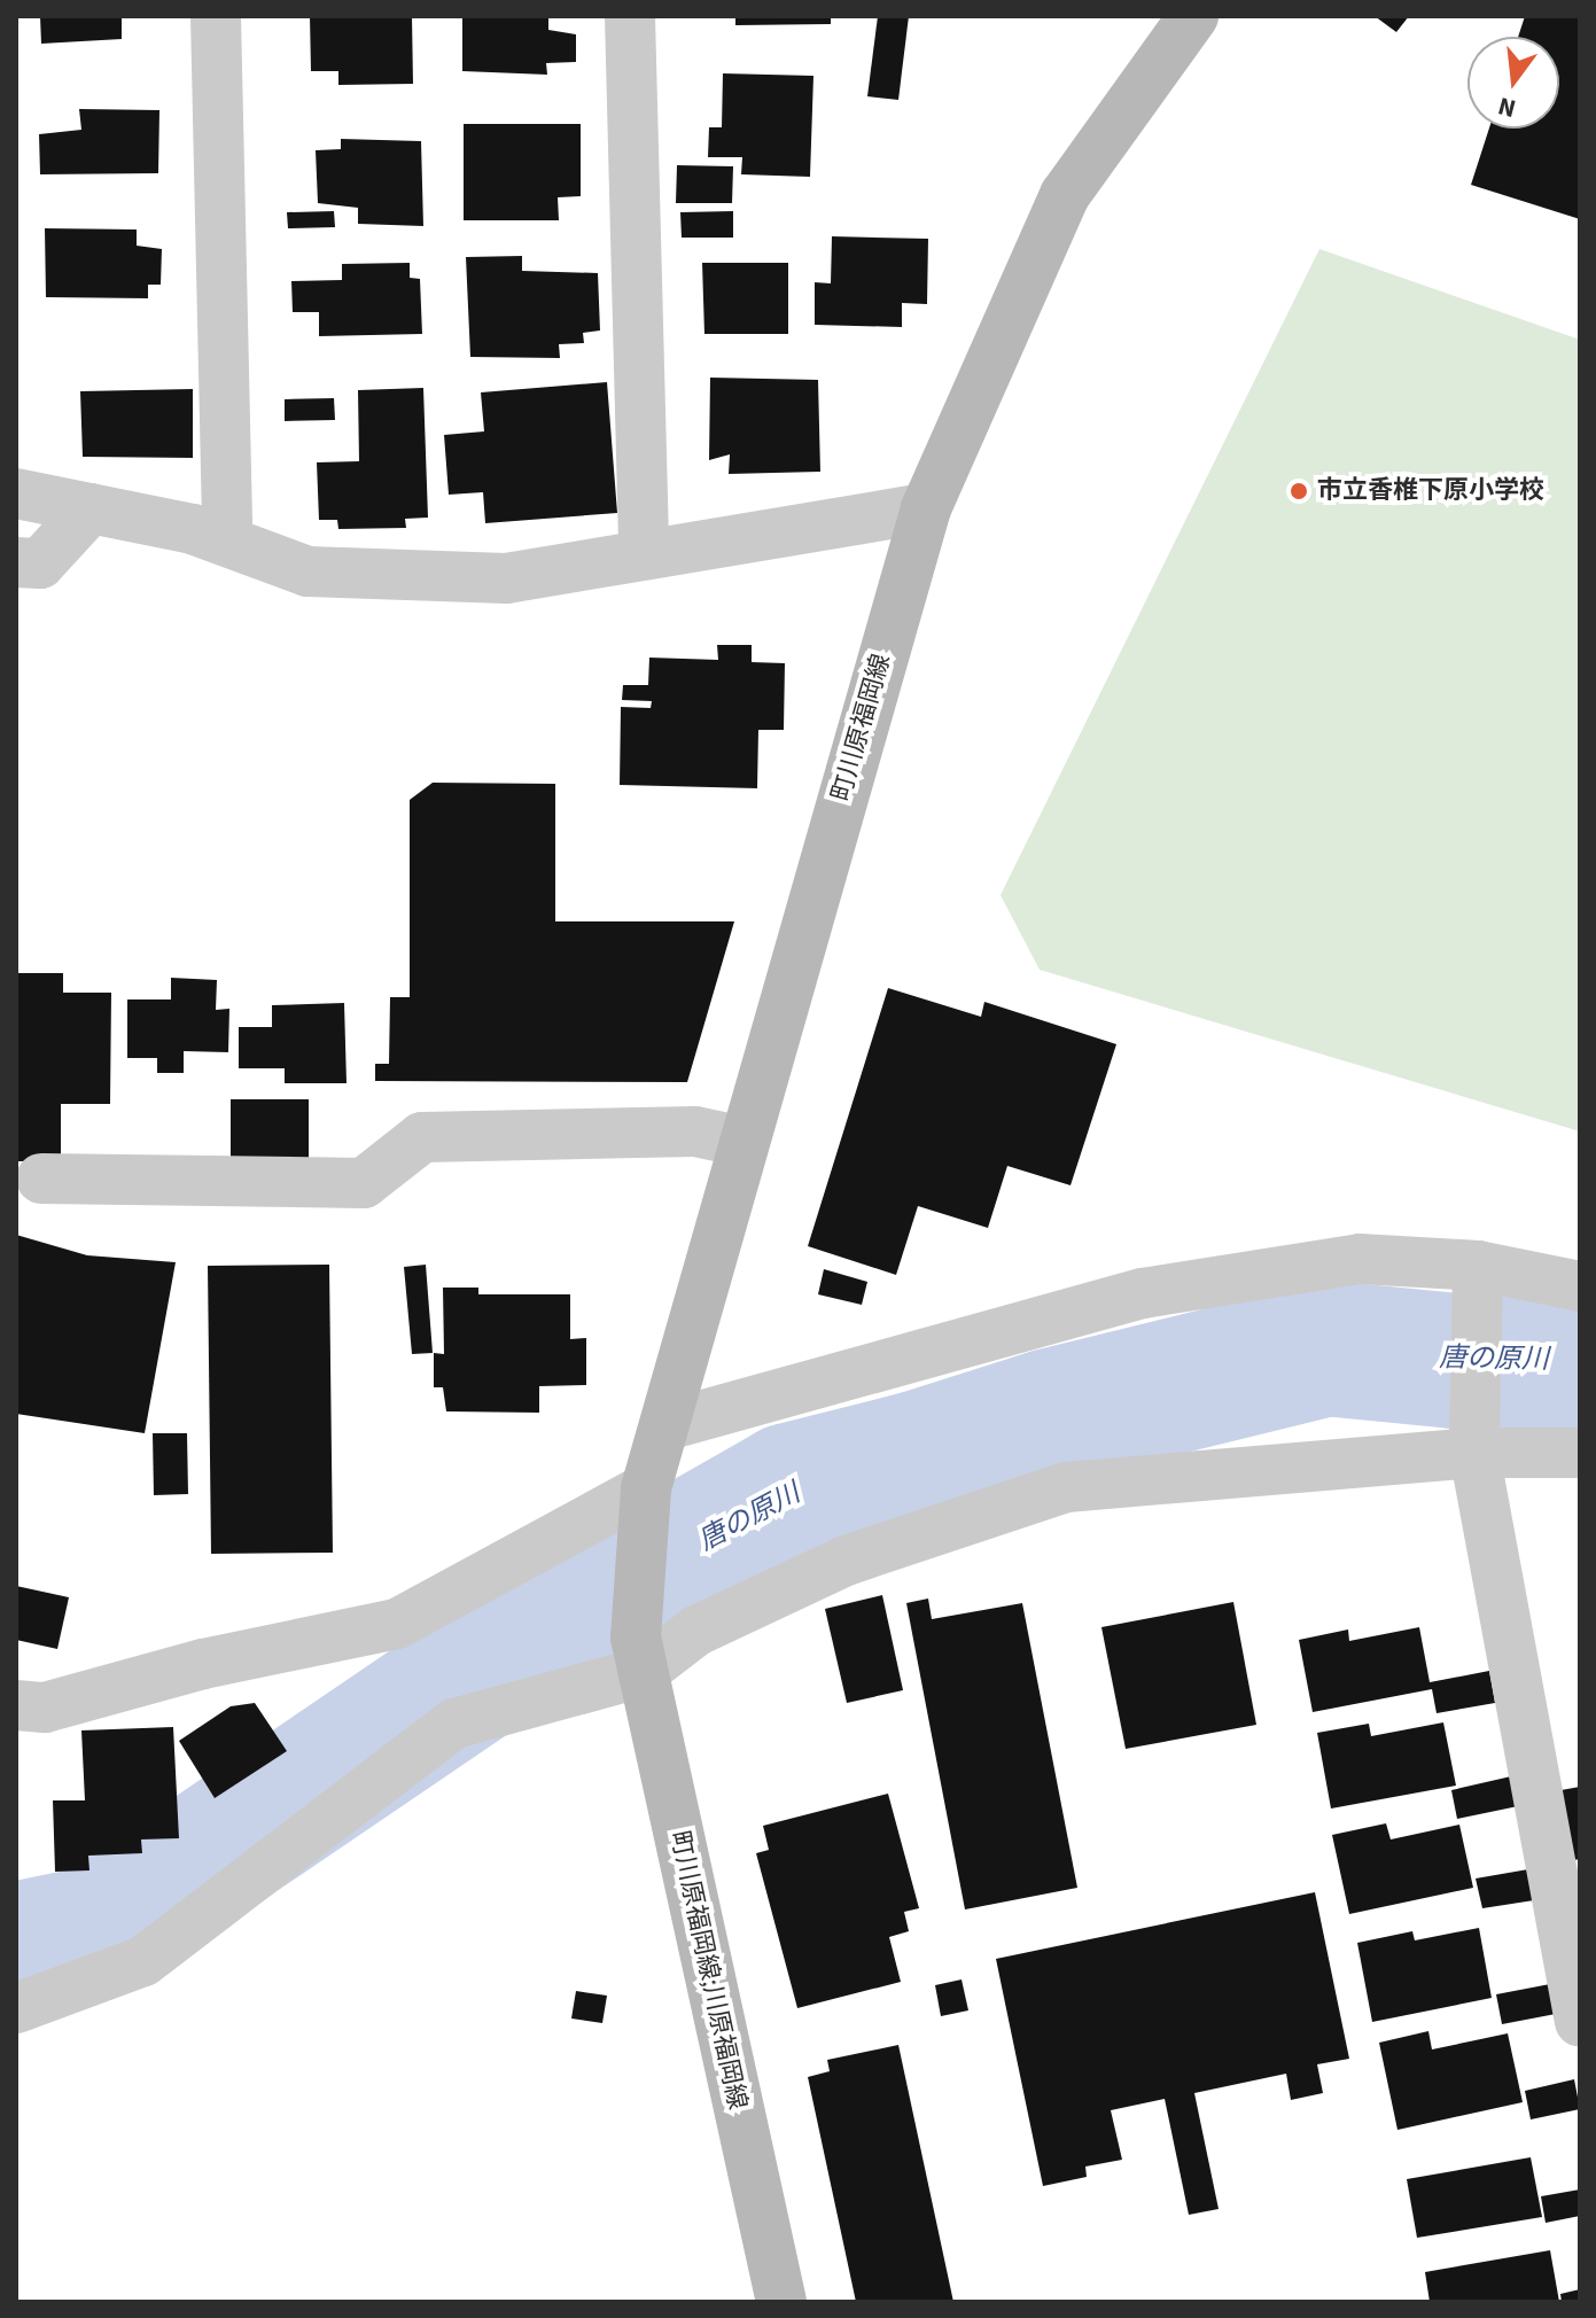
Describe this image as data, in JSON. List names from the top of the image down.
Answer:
{
  "streets": {
    "main road": ["町川原福岡線", "町川原福岡線;川原福岡線"]
  },
  "crossings": [
    ["町川原福岡線", "町川原福岡線;川原福岡線"]
  ],
  "water": ["唐の原川"],
  "places": ["市立香椎下原小学校"],
  "north": "bottom"
}
